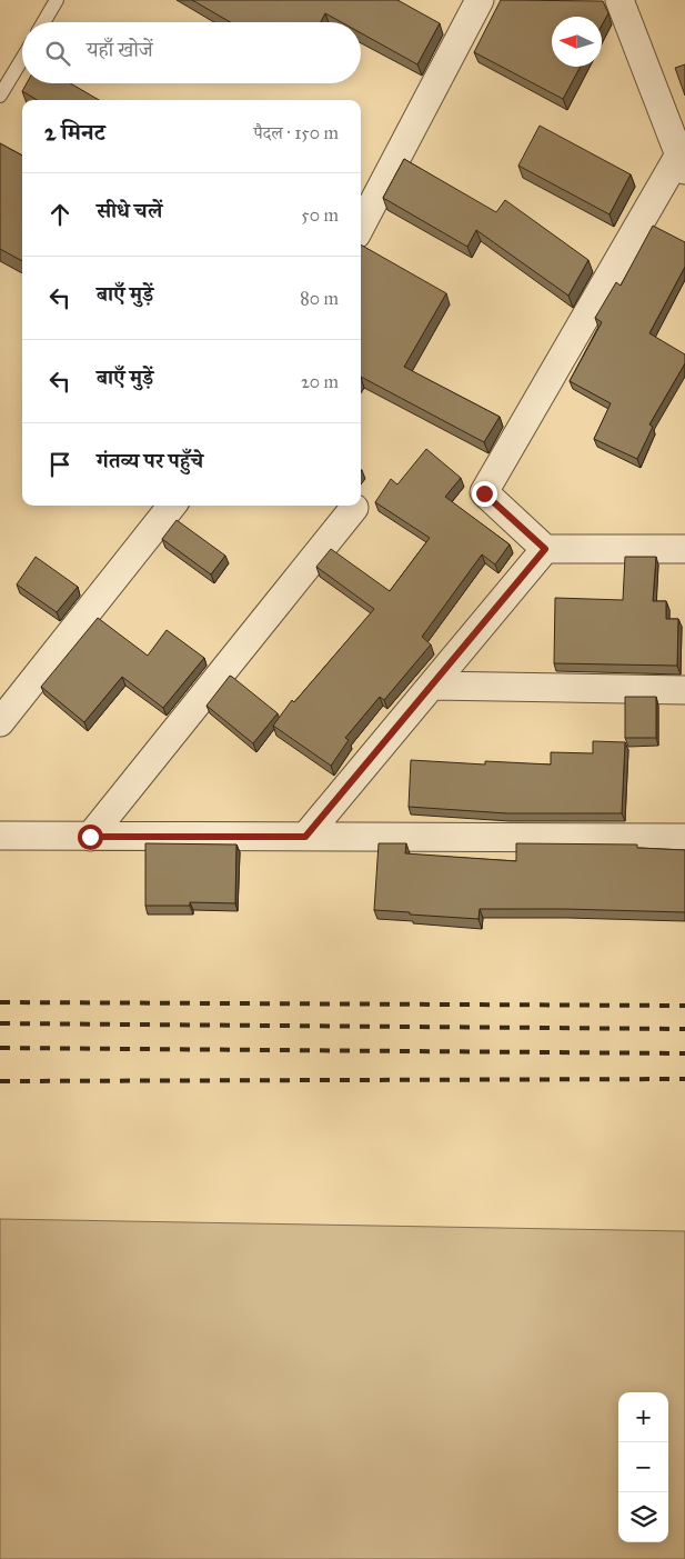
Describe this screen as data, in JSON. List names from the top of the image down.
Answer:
{
  "north": "left",
  "page": {
    "search": "यहाँ खोजें",
    "heading": ["2 मिनट", "पैदल · 150 m"],
    "list": [
      ["सीधे चलें", "50 m"],
      ["बाएँ मुड़ें", "80 m"],
      ["बाएँ मुड़ें", "20 m"],
      "गंतव्य पर पहुँचे"
    ],
    "map_buttons": ["+", "−"]
  }
}
